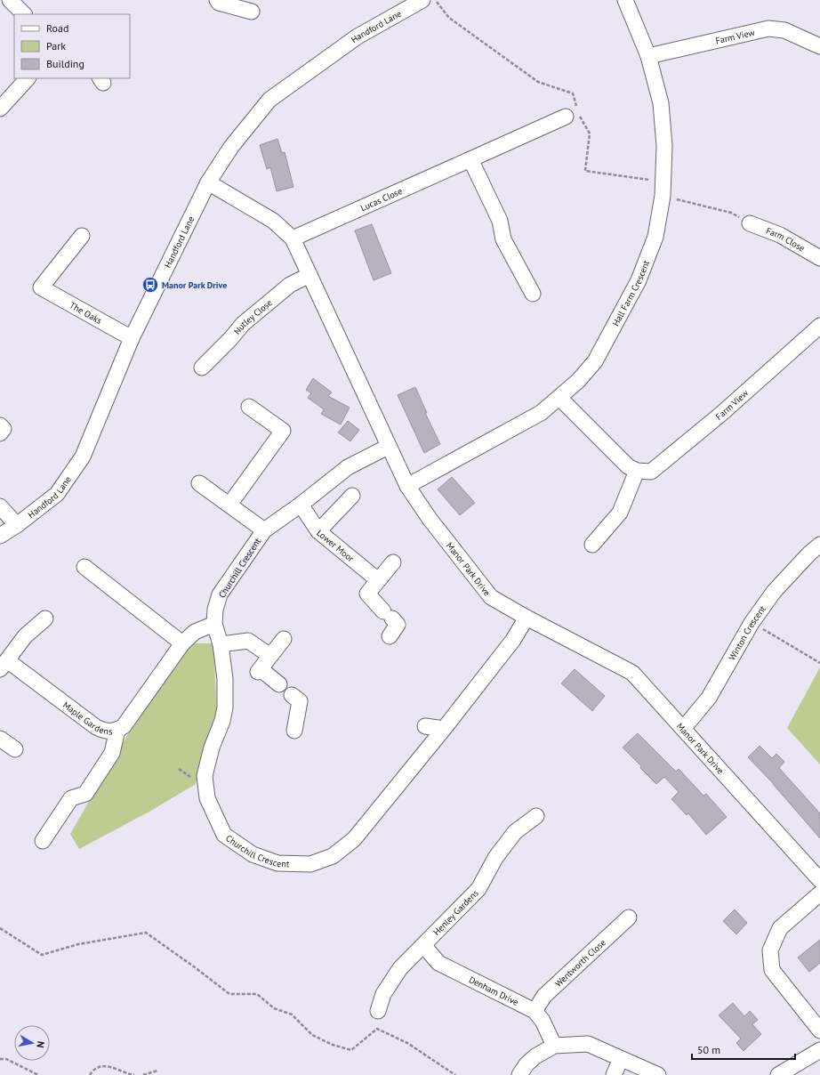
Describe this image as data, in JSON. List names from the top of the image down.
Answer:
{
  "streets": {
    "street": [
      "Handford Lane",
      "Farm View",
      "Lucas Close",
      "Farm Close",
      "Hall Farm Crescent",
      "The Oaks",
      "Nutley Close",
      "Lower Moor",
      "Churchill Crescent",
      "Manor Park Drive",
      "Winton Crescent",
      "Maple Gardens",
      "Henley Gardens",
      "Wentworth Close",
      "Denham Drive"
    ]
  },
  "crossings": [
    ["Handford Lane", "The Oaks"],
    ["Handford Lane", "Manor Park Drive"],
    ["Farm View", "Hall Farm Crescent"],
    ["Lucas Close", "Manor Park Drive"],
    ["Hall Farm Crescent", "Manor Park Drive"],
    ["Nutley Close", "Manor Park Drive"],
    ["Lower Moor", "Churchill Crescent"],
    ["Churchill Crescent", "Manor Park Drive"],
    ["Churchill Crescent", "Maple Gardens"],
    ["Manor Park Drive", "Winton Crescent"],
    ["Henley Gardens", "Denham Drive"],
    ["Wentworth Close", "Denham Drive"]
  ],
  "places": {
    "bus stop": ["Manor Park Drive"]
  },
  "legend": ["Road", "Park", "Building"],
  "scale_bar": "50 m",
  "north": "right"
}
